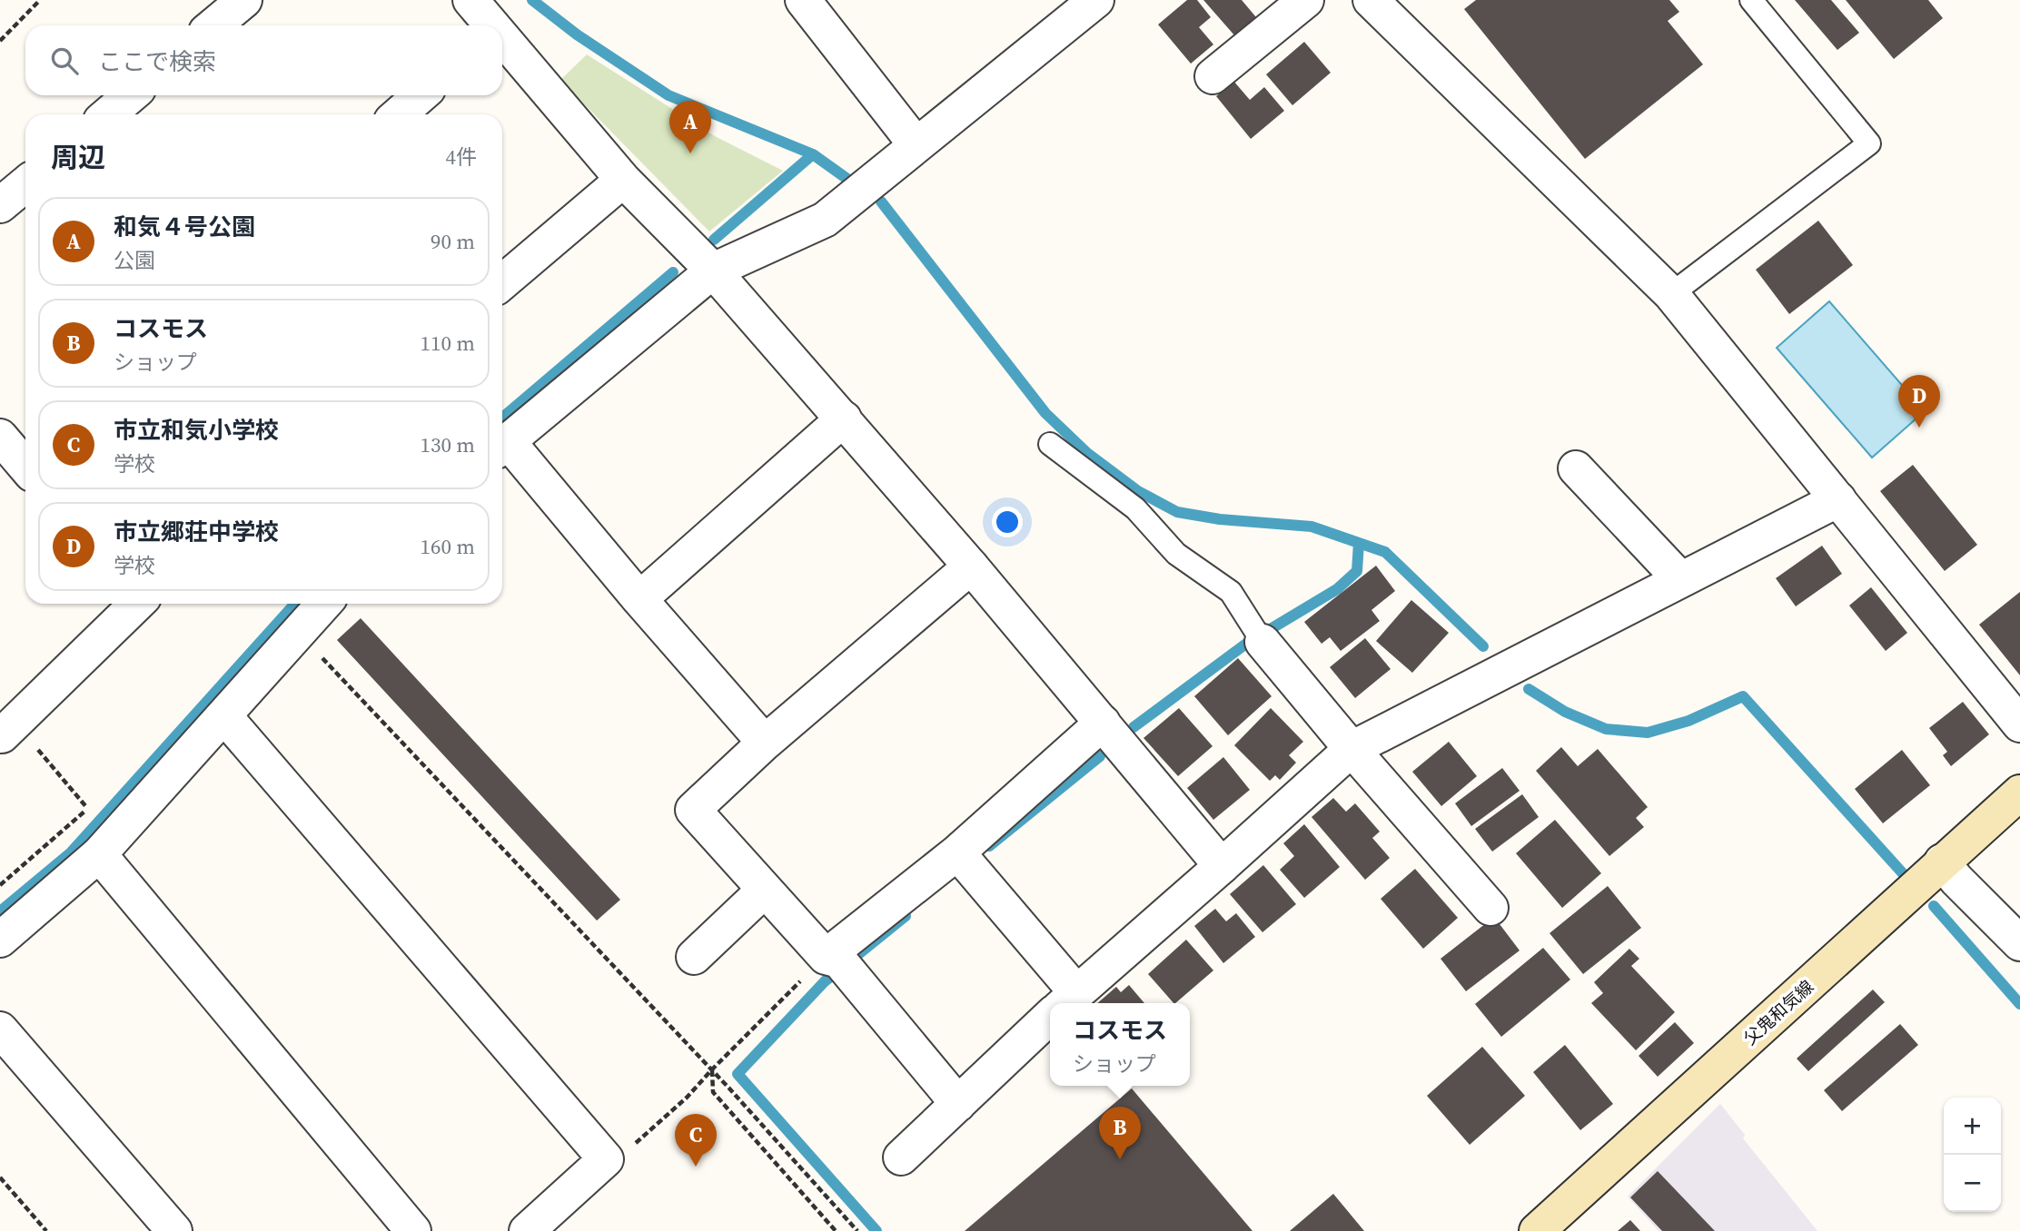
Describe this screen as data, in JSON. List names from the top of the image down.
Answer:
{
  "streets": {
    "main road": ["父鬼和気線"]
  },
  "page": {
    "search": "ここで検索",
    "pins": [
      "A",
      "D",
      "B",
      "C"
    ],
    "heading": ["周辺", "4件"],
    "list": [
      {
        "mark": "A",
        "name": "和気４号公園",
        "note": "公園",
        "value": "90 m"
      },
      {
        "mark": "B",
        "name": "コスモス",
        "note": "ショップ",
        "value": "110 m"
      },
      {
        "mark": "C",
        "name": "市立和気小学校",
        "note": "学校",
        "value": "130 m"
      },
      {
        "mark": "D",
        "name": "市立郷荘中学校",
        "note": "学校",
        "value": "160 m"
      }
    ],
    "popup": ["コスモス", "ショップ"],
    "map_buttons": ["+", "−"]
  }
}
